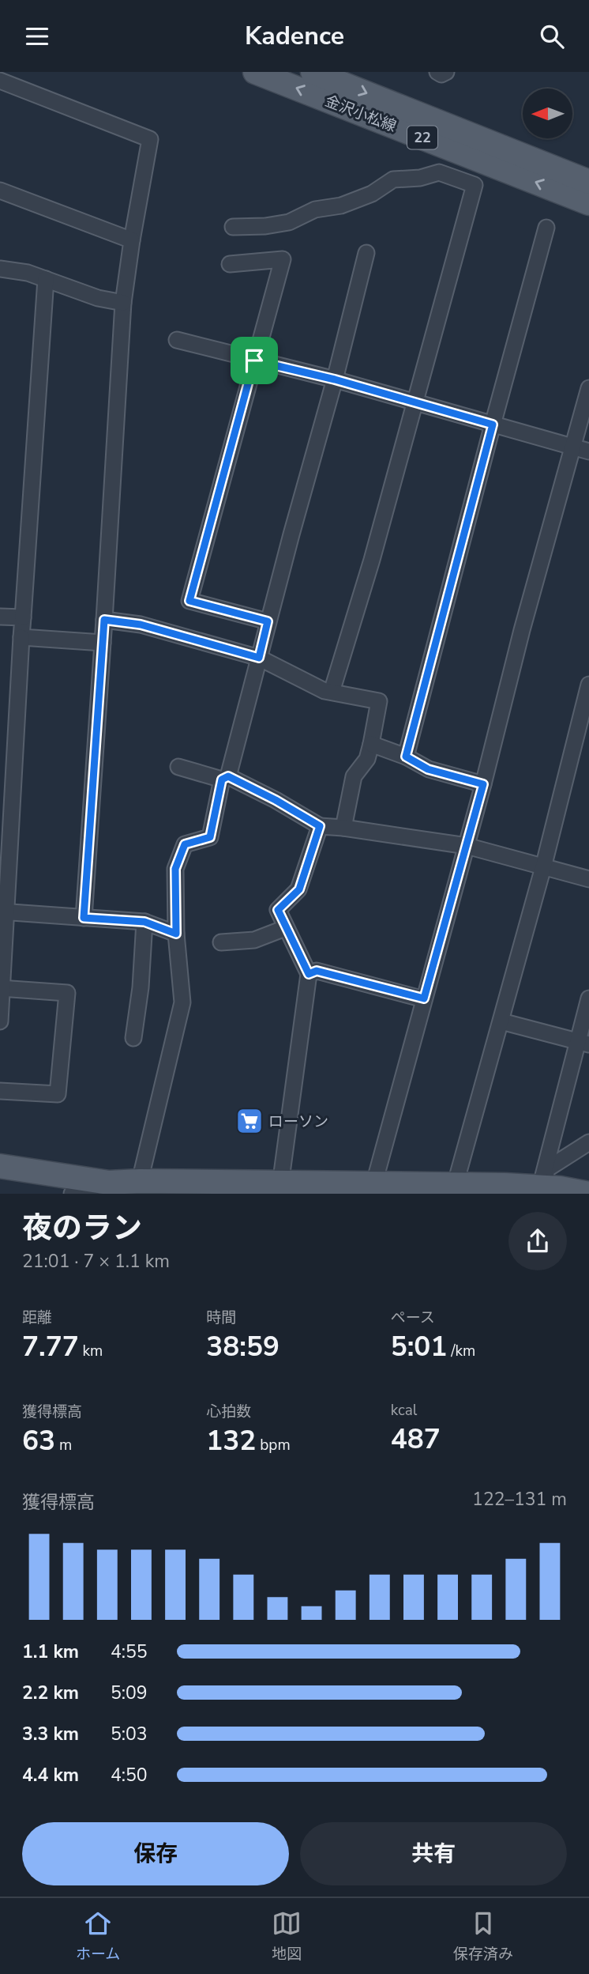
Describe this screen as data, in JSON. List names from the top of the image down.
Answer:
{
  "streets": {
    "main road": ["金沢小松線", "22"]
  },
  "places": {
    "supermarket": ["ローソン"]
  },
  "north": "left",
  "page": {
    "header": "Kadence",
    "heading": ["夜のラン", "21:01 · 7 × 1.1 km"],
    "stats": [
      ["距離", "7.77 km"],
      ["時間", "38:59"],
      ["ペース", "5:01 /km"],
      ["獲得標高", "63 m"],
      ["心拍数", "132 bpm"],
      ["kcal", "487"]
    ],
    "chart": ["獲得標高", "122–131 m"],
    "list": [
      {
        "name": "1.1 km",
        "note": "4:55"
      },
      {
        "name": "2.2 km",
        "note": "5:09"
      },
      {
        "name": "3.3 km",
        "note": "5:03"
      },
      {
        "name": "4.4 km",
        "note": "4:50"
      }
    ],
    "buttons": ["保存", "共有"],
    "tabs": ["ホーム", "地図", "保存済み"]
  }
}
